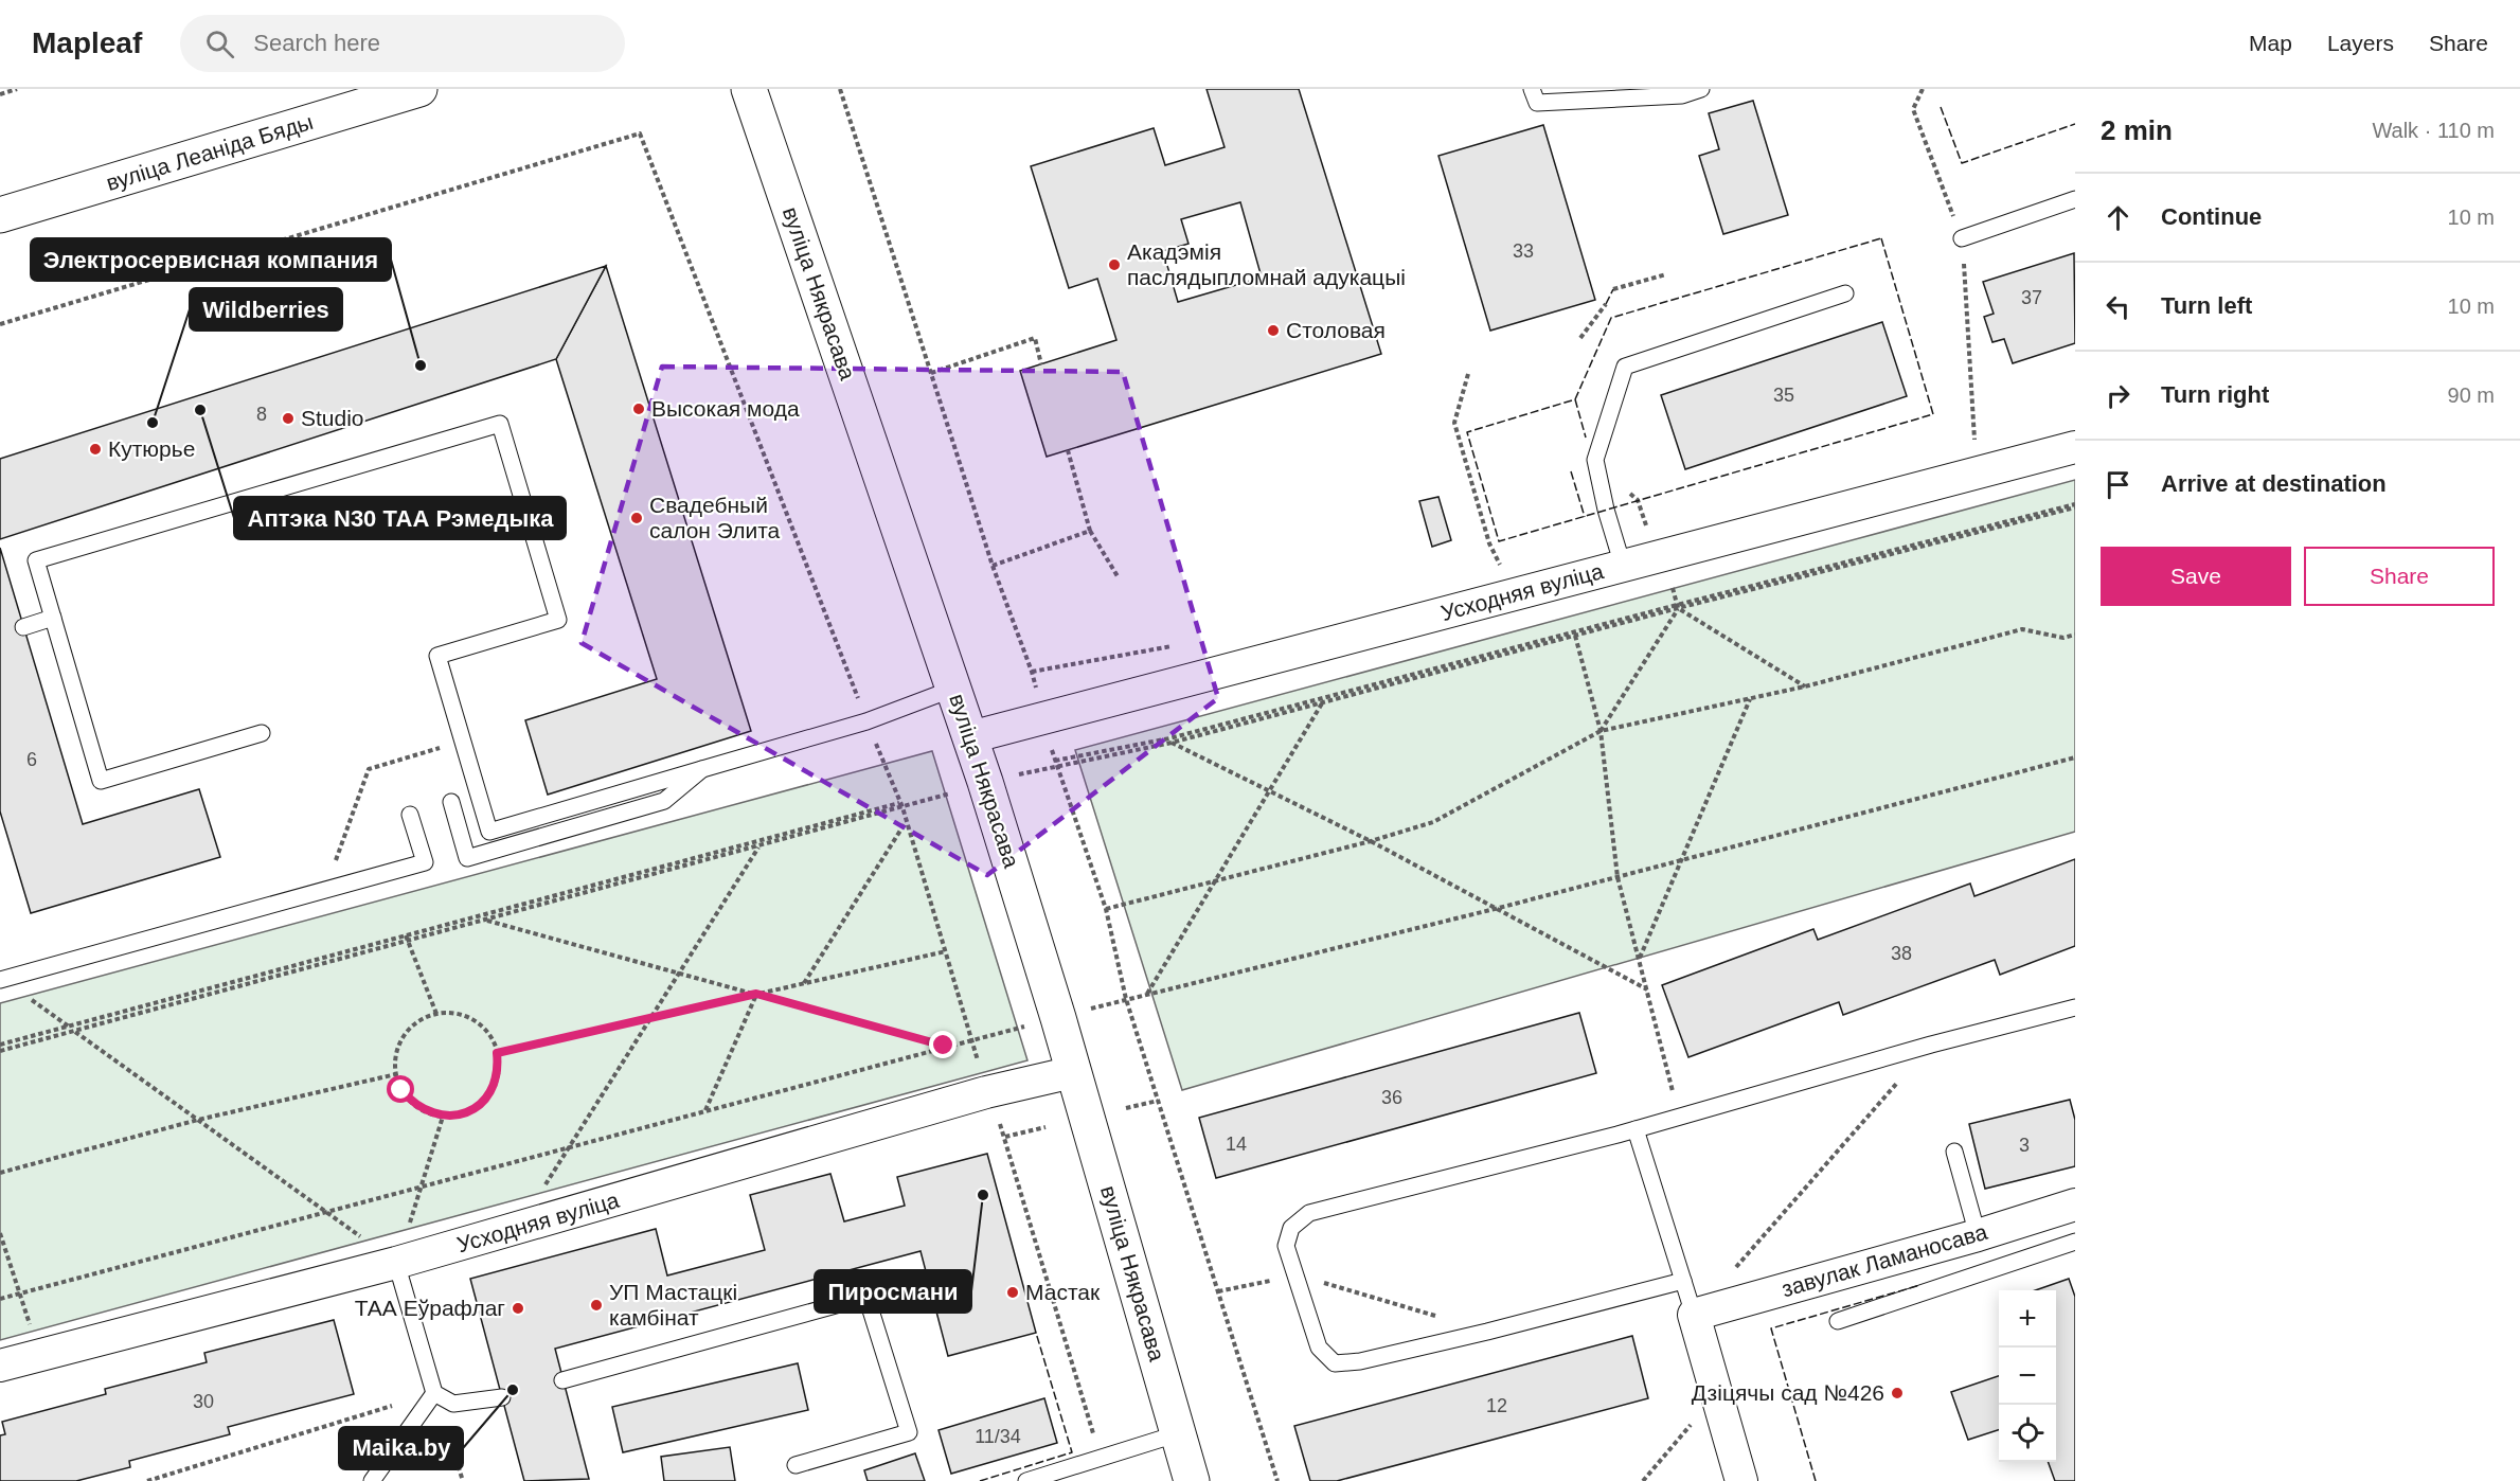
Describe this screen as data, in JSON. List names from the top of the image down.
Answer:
{
  "streets": {
    "main road": ["вуліца Леаніда Бяды", "вуліца Някрасава"],
    "street": ["Усходняя вуліца", "завулак Ламаносава"]
  },
  "crossings": [
    ["вуліца Някрасава", "Усходняя вуліца"]
  ],
  "places": [
    "Акадэмія паслядыпломнай адукацыі",
    "Столовая",
    "Электросервисная компания",
    "Высокая мода",
    "Аптэка N30 ТАА Рэмедыка",
    "Studio",
    "Wildberries",
    "Кутюрье",
    "Свадебный салон Элита",
    "Пиросмани",
    "Мастак",
    "УП Мастацкі камбінат",
    "ТАА Еўрафлаг",
    "Maika.by",
    "Дзіцячы сад №426"
  ],
  "house_numbers": [
    "33",
    "37",
    "35",
    "8",
    "6",
    "38",
    "36",
    "14",
    "3",
    "30",
    "12",
    "11/34"
  ],
  "page": {
    "header": "Mapleaf",
    "search": "Search here",
    "nav": ["Map", "Layers", "Share"],
    "heading": ["2 min", "Walk · 110 m"],
    "list": [
      ["Continue", "10 m"],
      ["Turn left", "10 m"],
      ["Turn right", "90 m"],
      "Arrive at destination"
    ],
    "buttons": ["Save", "Share"],
    "map_buttons": ["+", "−"]
  }
}
